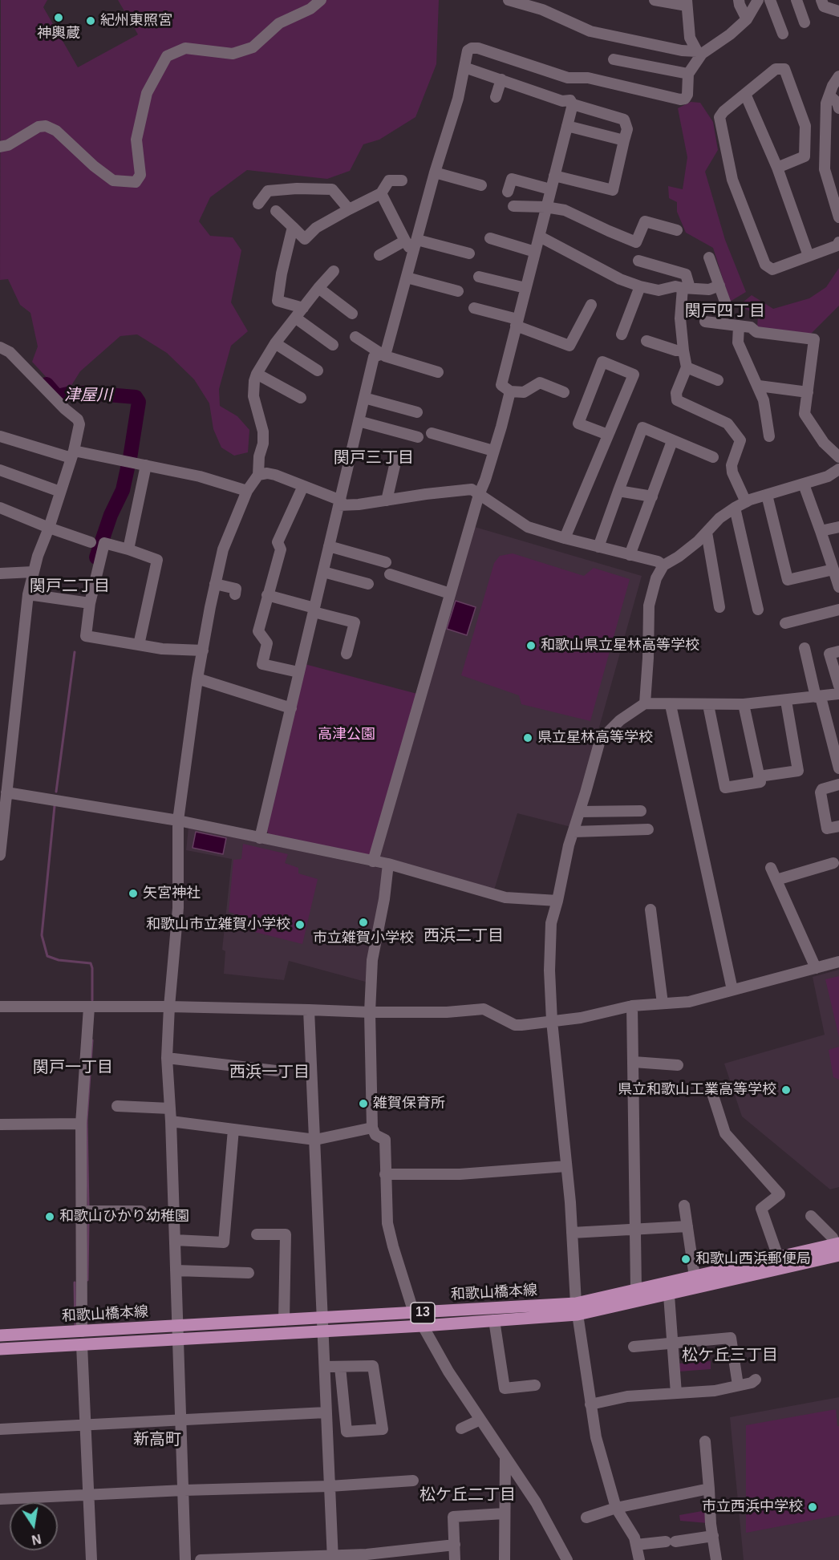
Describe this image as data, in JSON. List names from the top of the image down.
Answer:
{
  "streets": {
    "main road": ["和歌山橋本線", "13"]
  },
  "districts": [
    "関戸四丁目",
    "関戸三丁目",
    "関戸二丁目",
    "西浜二丁目",
    "関戸一丁目",
    "西浜一丁目",
    "松ケ丘三丁目",
    "新高町",
    "松ケ丘二丁目"
  ],
  "water": ["津屋川"],
  "parks": ["高津公園"],
  "places": [
    "神輿蔵",
    "紀州東照宮",
    "和歌山県立星林高等学校",
    "県立星林高等学校",
    "矢宮神社",
    "市立雑賀小学校",
    "和歌山市立雑賀小学校",
    "県立和歌山工業高等学校",
    "雑賀保育所",
    "和歌山ひかり幼稚園",
    "和歌山西浜郵便局",
    "市立西浜中学校"
  ],
  "north": "bottom"
}
